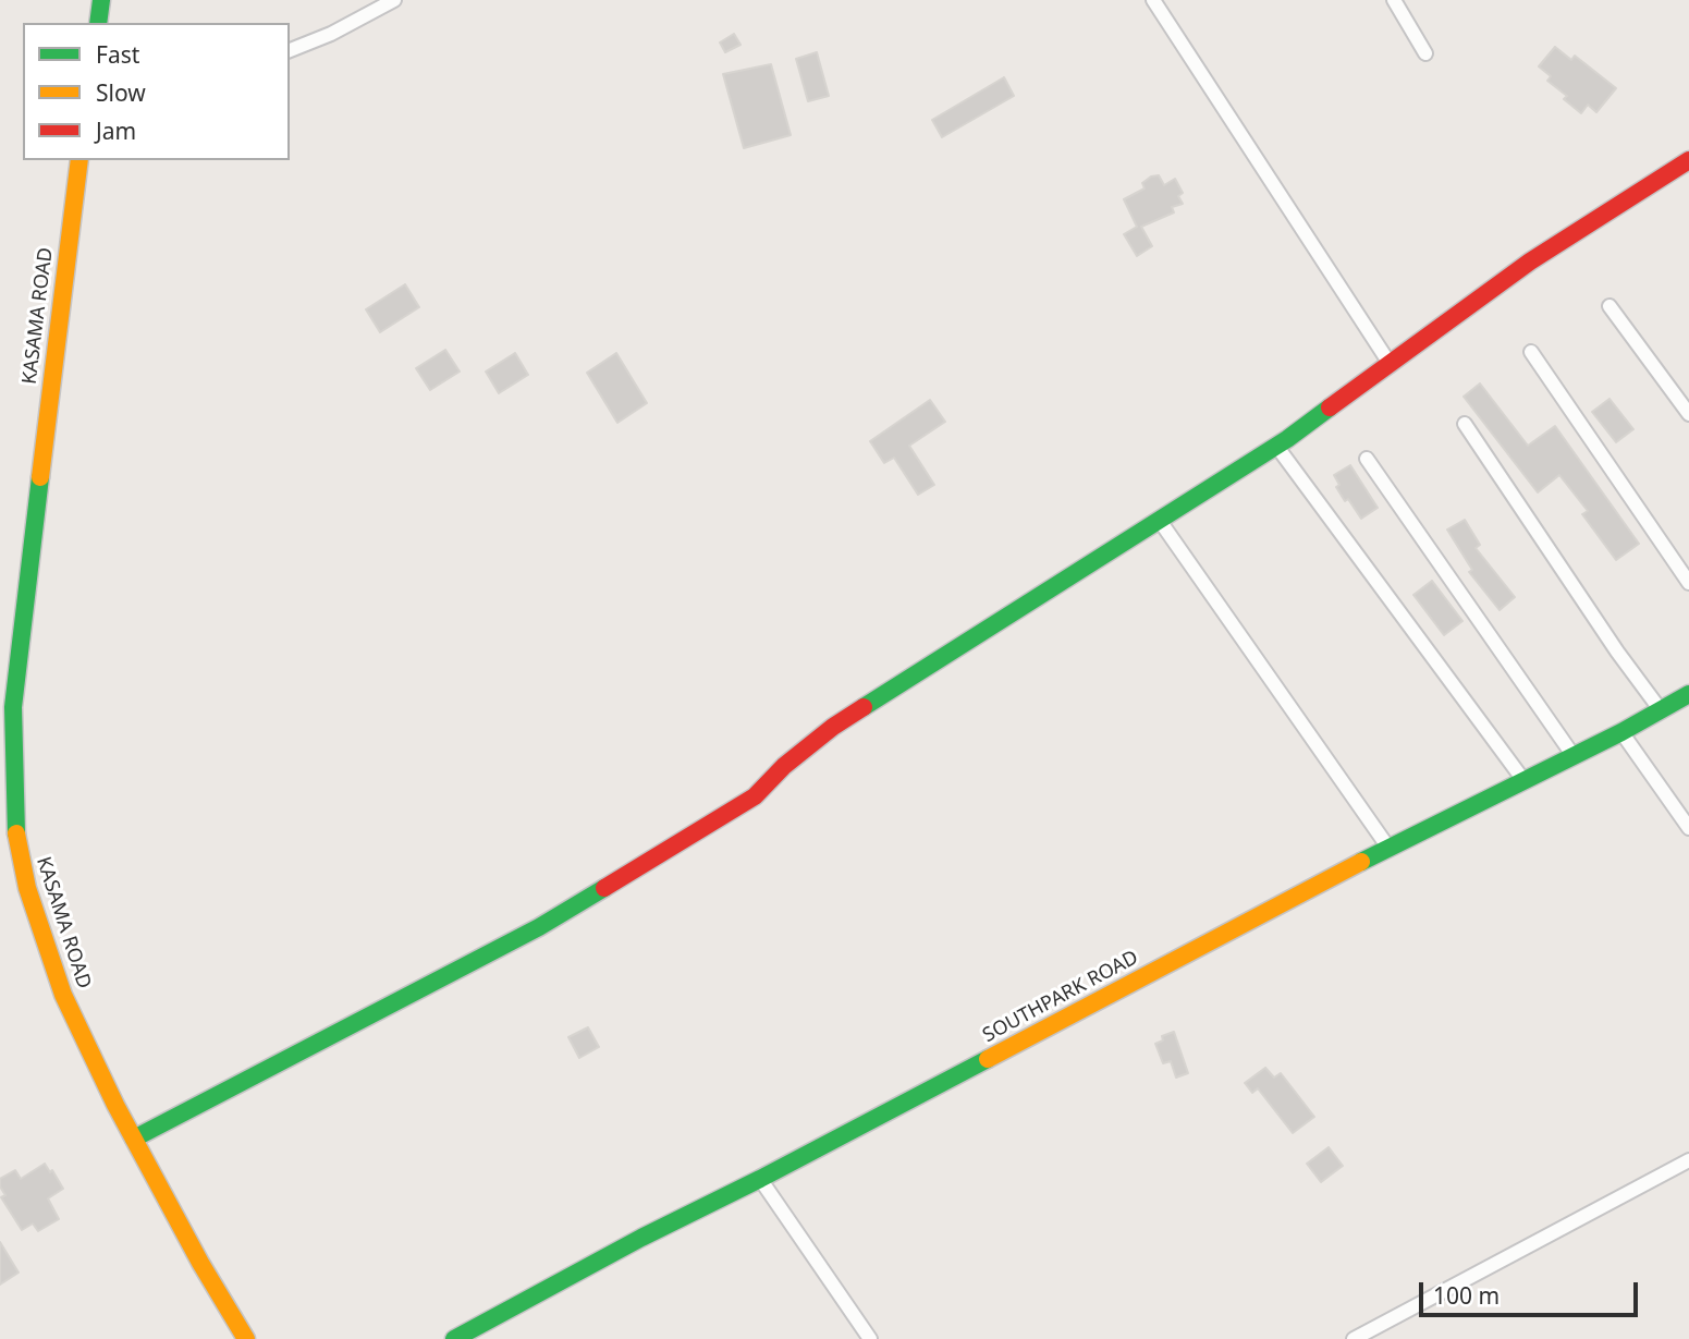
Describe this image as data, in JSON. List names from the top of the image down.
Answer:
{
  "streets": {
    "street": ["KASAMA ROAD", "SOUTHPARK ROAD"]
  },
  "legend": ["Fast", "Slow", "Jam"],
  "scale_bar": "100 m"
}
